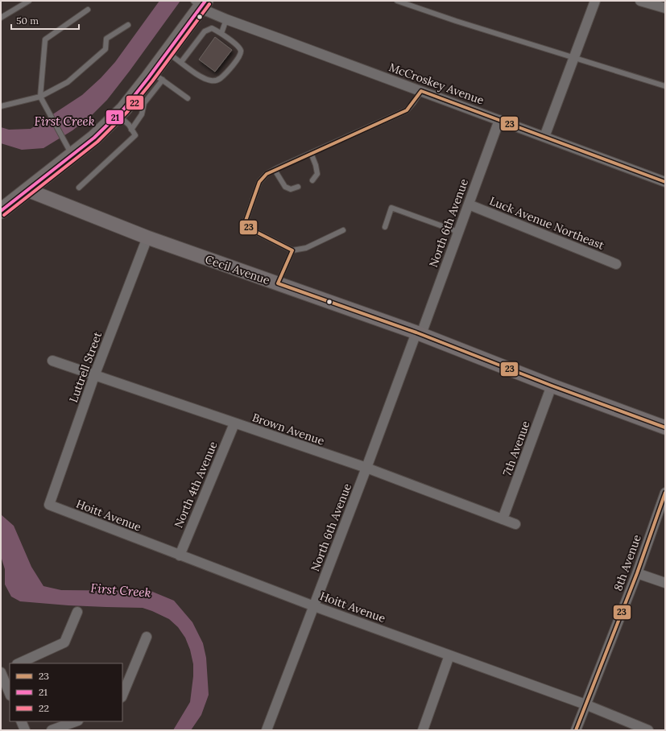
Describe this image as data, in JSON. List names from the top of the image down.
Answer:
{
  "streets": {
    "street": [
      "McCroskey Avenue",
      "North 6th Avenue",
      "Luck Avenue Northeast",
      "Cecil Avenue",
      "Luttrell Street",
      "Brown Avenue",
      "7th Avenue",
      "North 4th Avenue",
      "Hoitt Avenue",
      "8th Avenue"
    ]
  },
  "crossings": [
    ["McCroskey Avenue", "North 6th Avenue"],
    ["North 6th Avenue", "Luck Avenue Northeast"],
    ["North 6th Avenue", "Cecil Avenue"],
    ["North 6th Avenue", "Brown Avenue"],
    ["North 6th Avenue", "Hoitt Avenue"],
    ["Cecil Avenue", "Luttrell Street"],
    ["Cecil Avenue", "7th Avenue"],
    ["Luttrell Street", "Brown Avenue"],
    ["Luttrell Street", "Hoitt Avenue"],
    ["Brown Avenue", "7th Avenue"],
    ["Brown Avenue", "North 4th Avenue"],
    ["North 4th Avenue", "Hoitt Avenue"],
    ["Hoitt Avenue", "8th Avenue"]
  ],
  "water": ["First Creek"],
  "lines": ["transit line 21", "transit line 22", "transit line 23"],
  "legend": ["23", "21", "22"],
  "scale_bar": "50 m"
}
